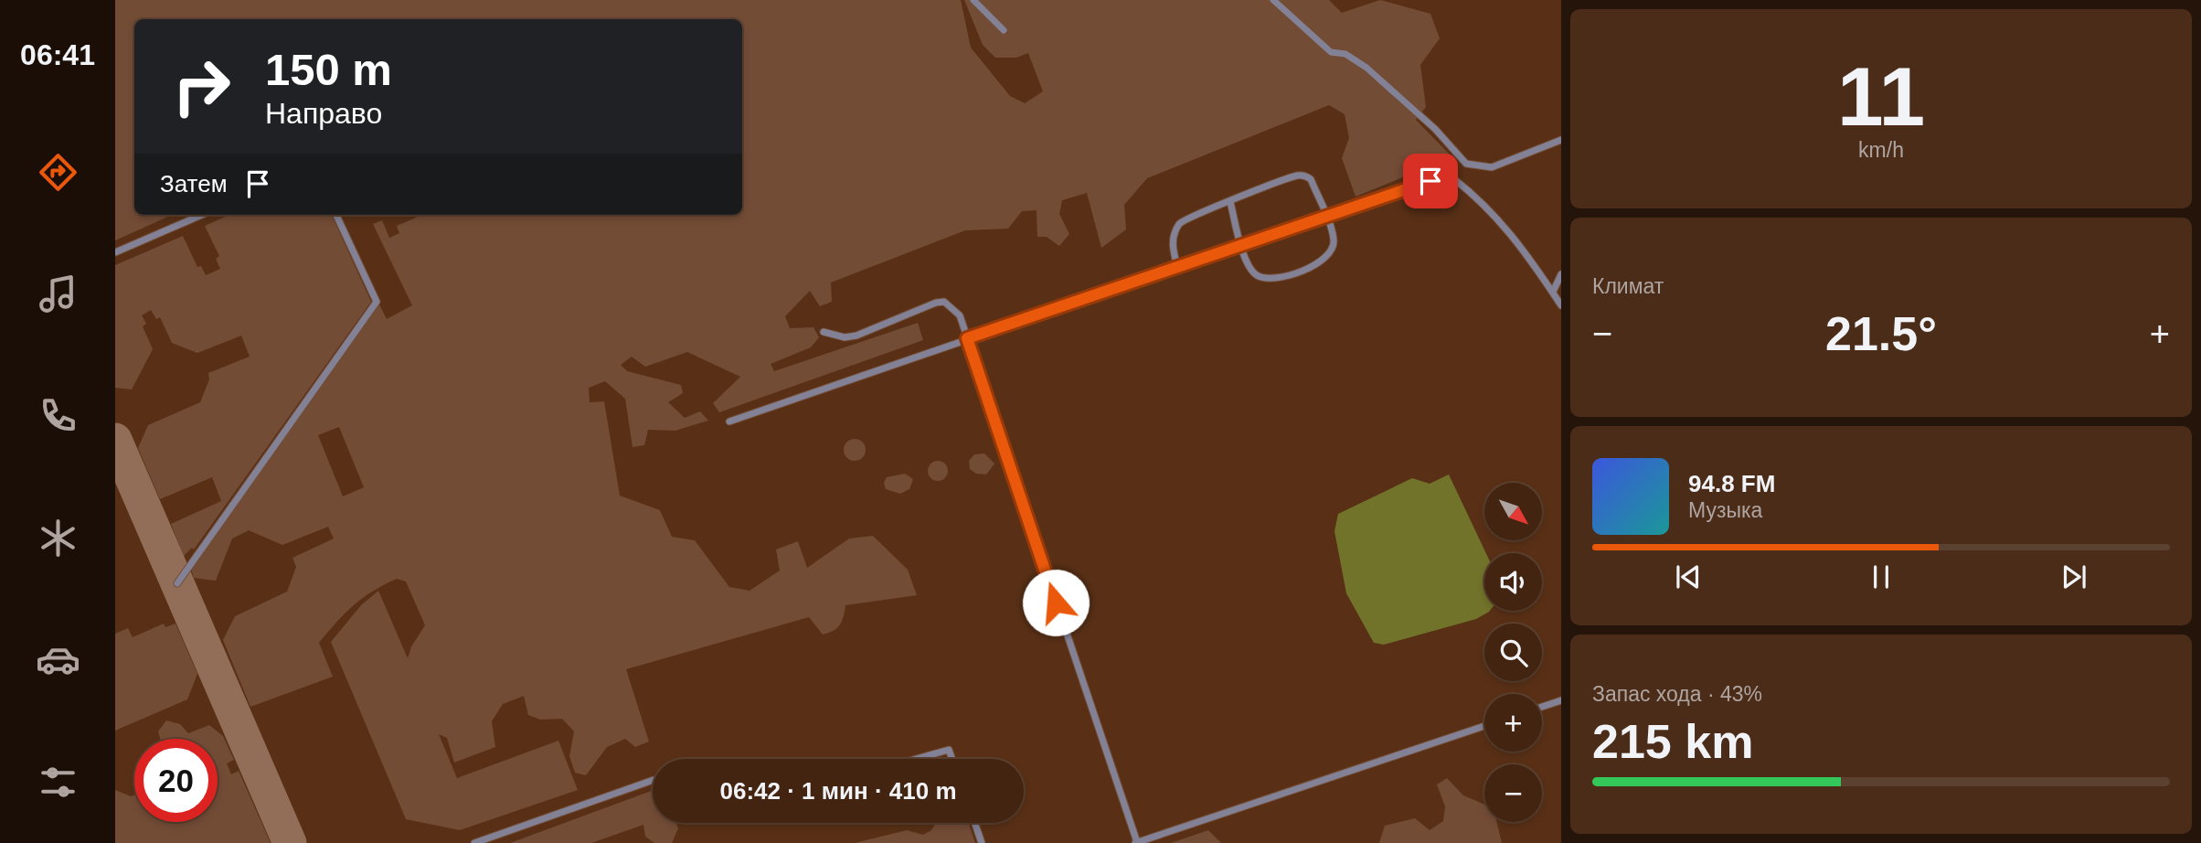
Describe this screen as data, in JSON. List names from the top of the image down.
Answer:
{
  "north": "bottom right",
  "page": {
    "tabs": "06:41",
    "tile": [
      ["11", "km/h"],
      "Климат",
      ["Запас хода · 43%", "215 km"]
    ],
    "turn": ["150 m", "Направо"],
    "then": "Затем",
    "heat": ["−", "21.5°", "+"],
    "song": ["94.8 FM", "Музыка"],
    "map_buttons": ["+", "−"],
    "limit": "20",
    "trip": "06:42 · 1 мин · 410 m"
  }
}
